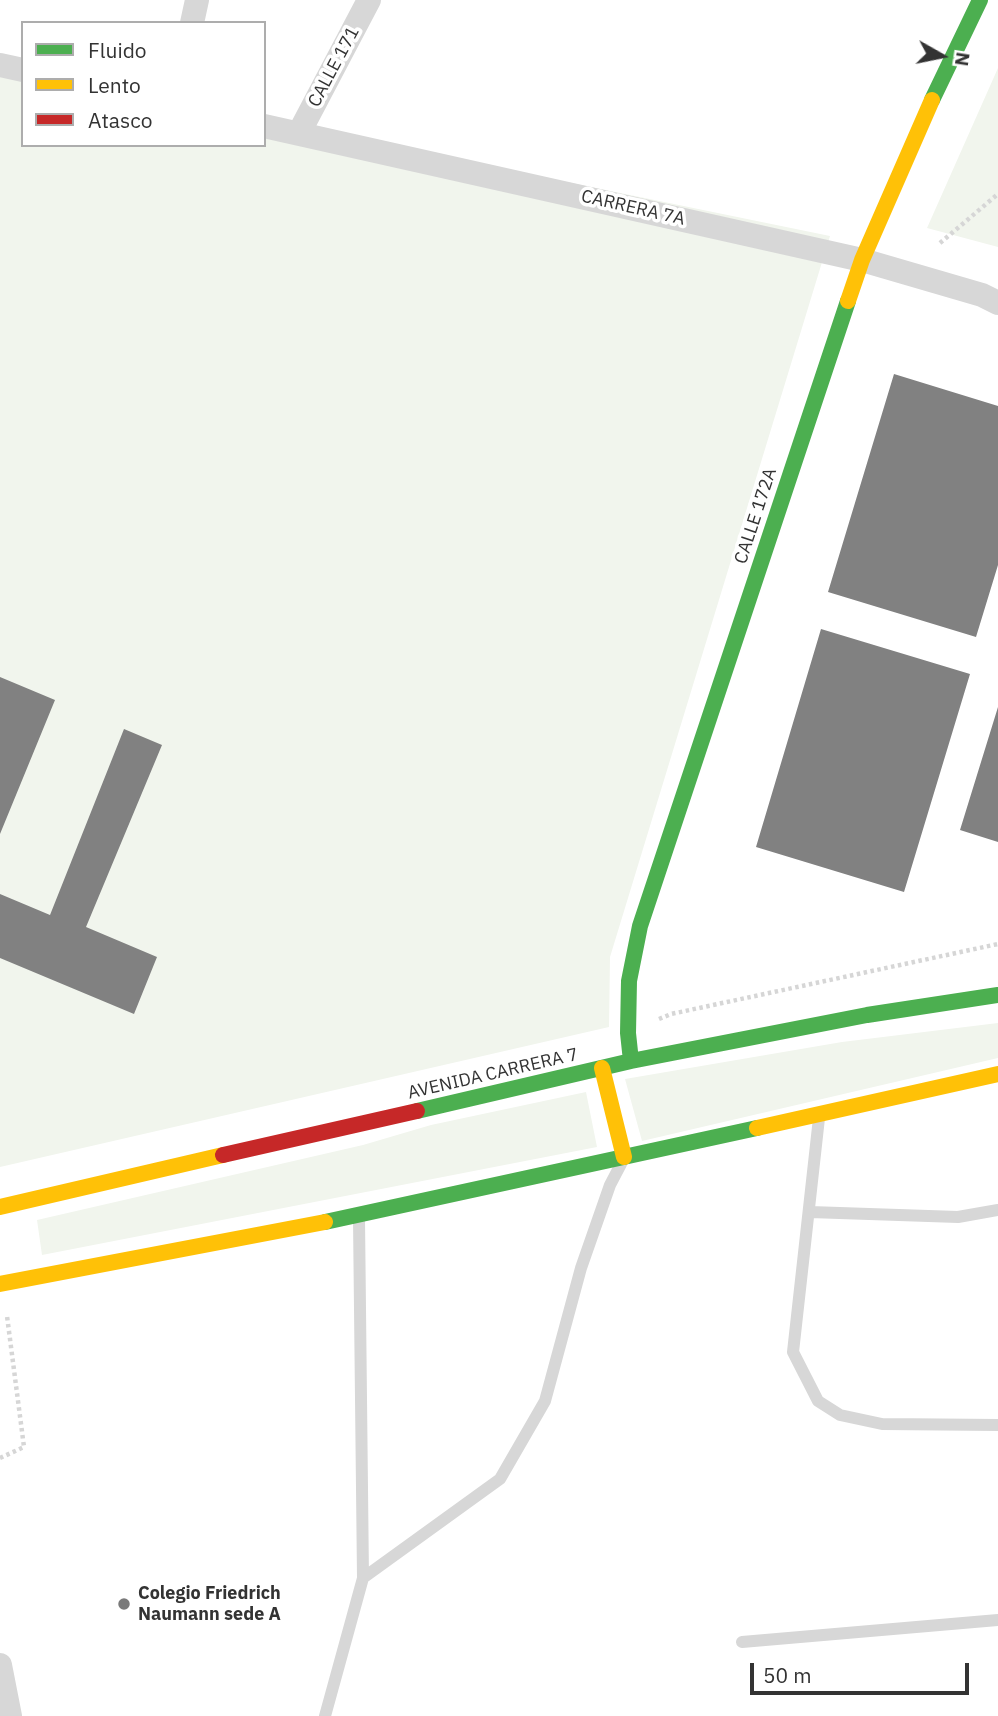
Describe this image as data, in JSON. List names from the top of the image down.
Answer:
{
  "streets": {
    "main road": ["CALLE 172A", "AVENIDA CARRERA 7"],
    "street": ["CALLE 171", "CARRERA 7A"]
  },
  "crossings": [
    ["CALLE 171", "CARRERA 7A"],
    ["CARRERA 7A", "CALLE 172A"],
    ["CALLE 172A", "AVENIDA CARRERA 7"]
  ],
  "places": ["Colegio Friedrich Naumann sede A"],
  "legend": ["Fluido", "Lento", "Atasco"],
  "scale_bar": "50 m",
  "north": "right"
}
